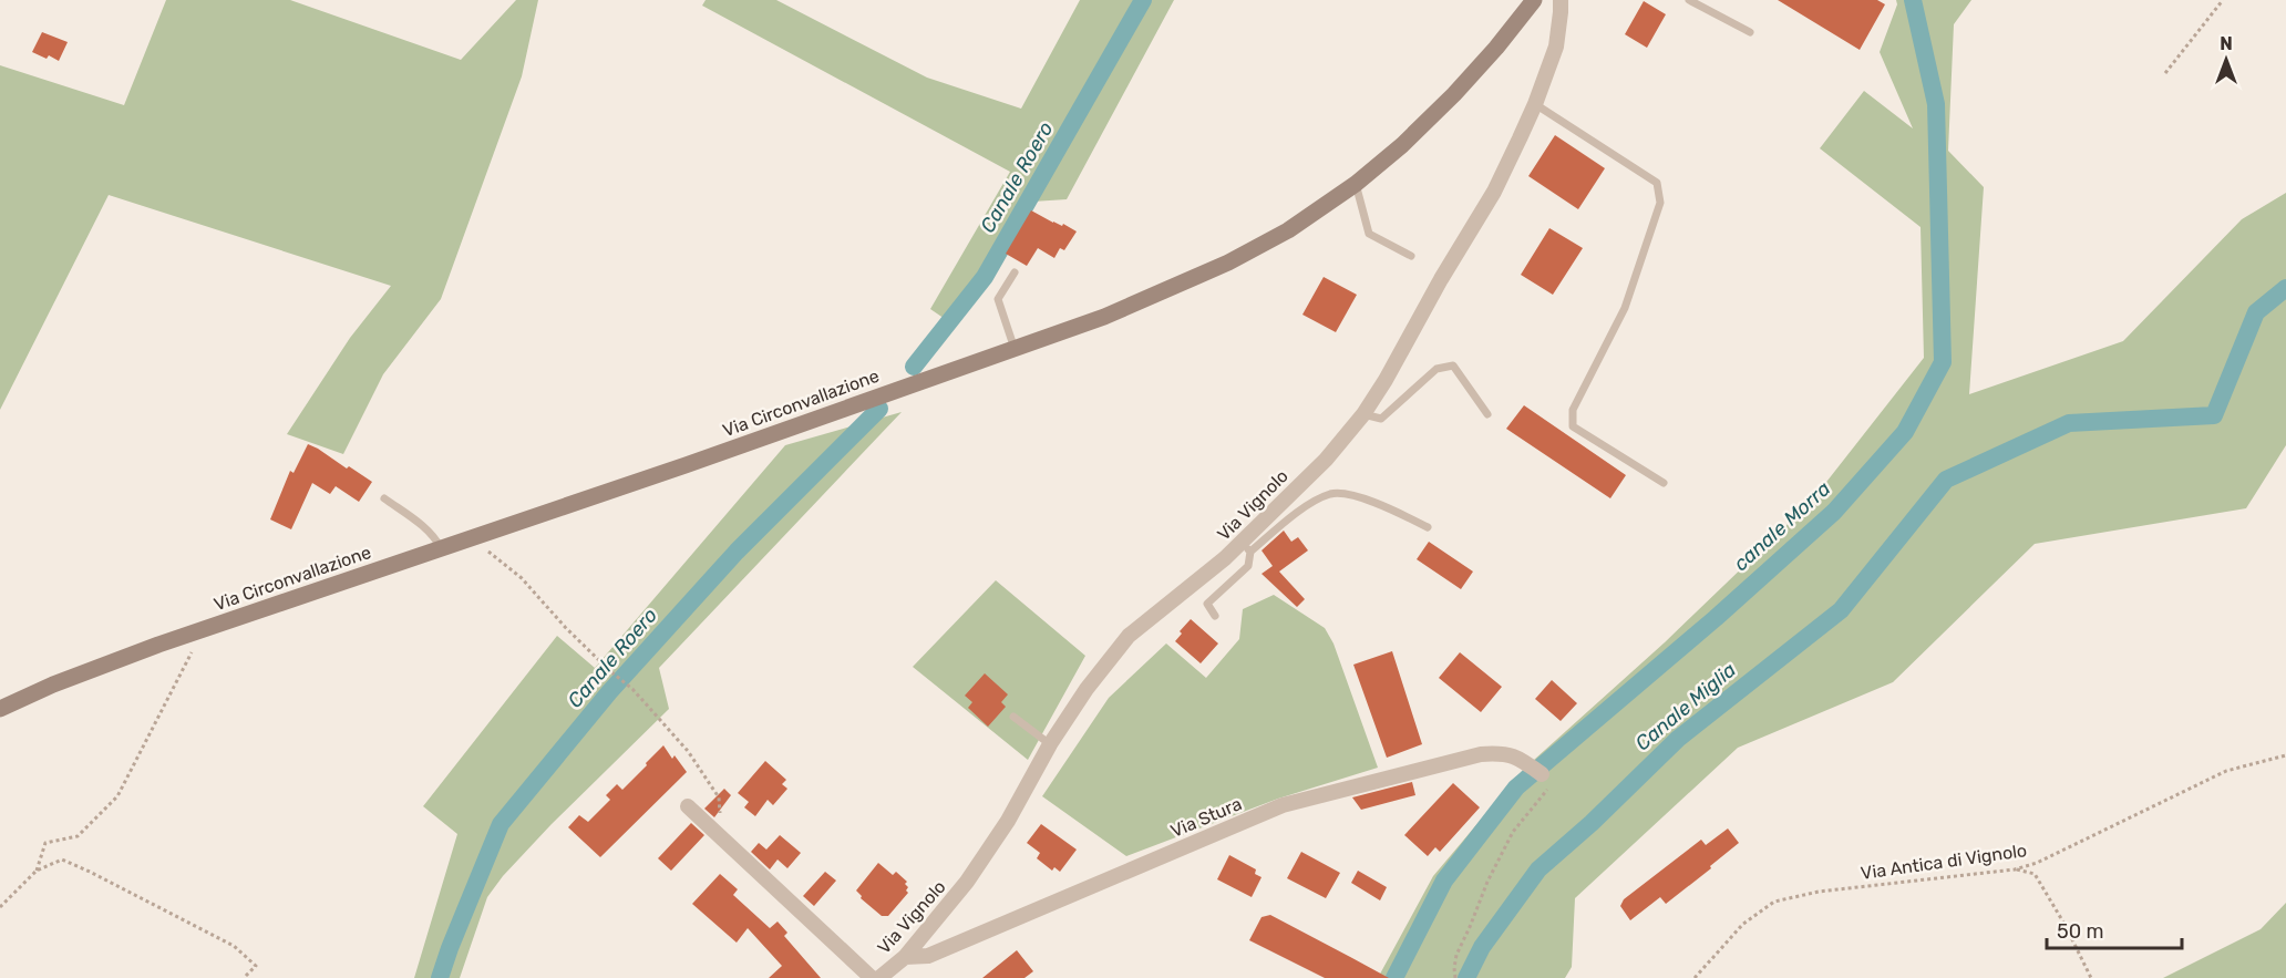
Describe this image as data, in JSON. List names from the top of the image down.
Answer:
{
  "streets": {
    "main road": ["Via Circonvallazione"],
    "street": ["Via Vignolo", "Via Stura"],
    "path": ["Via Antica di Vignolo"]
  },
  "crossings": [
    ["Via Vignolo", "Via Stura"]
  ],
  "water": ["Canale Roero", "canale Morra", "Canale Miglia"],
  "scale_bar": "50 m",
  "north": "top"
}
